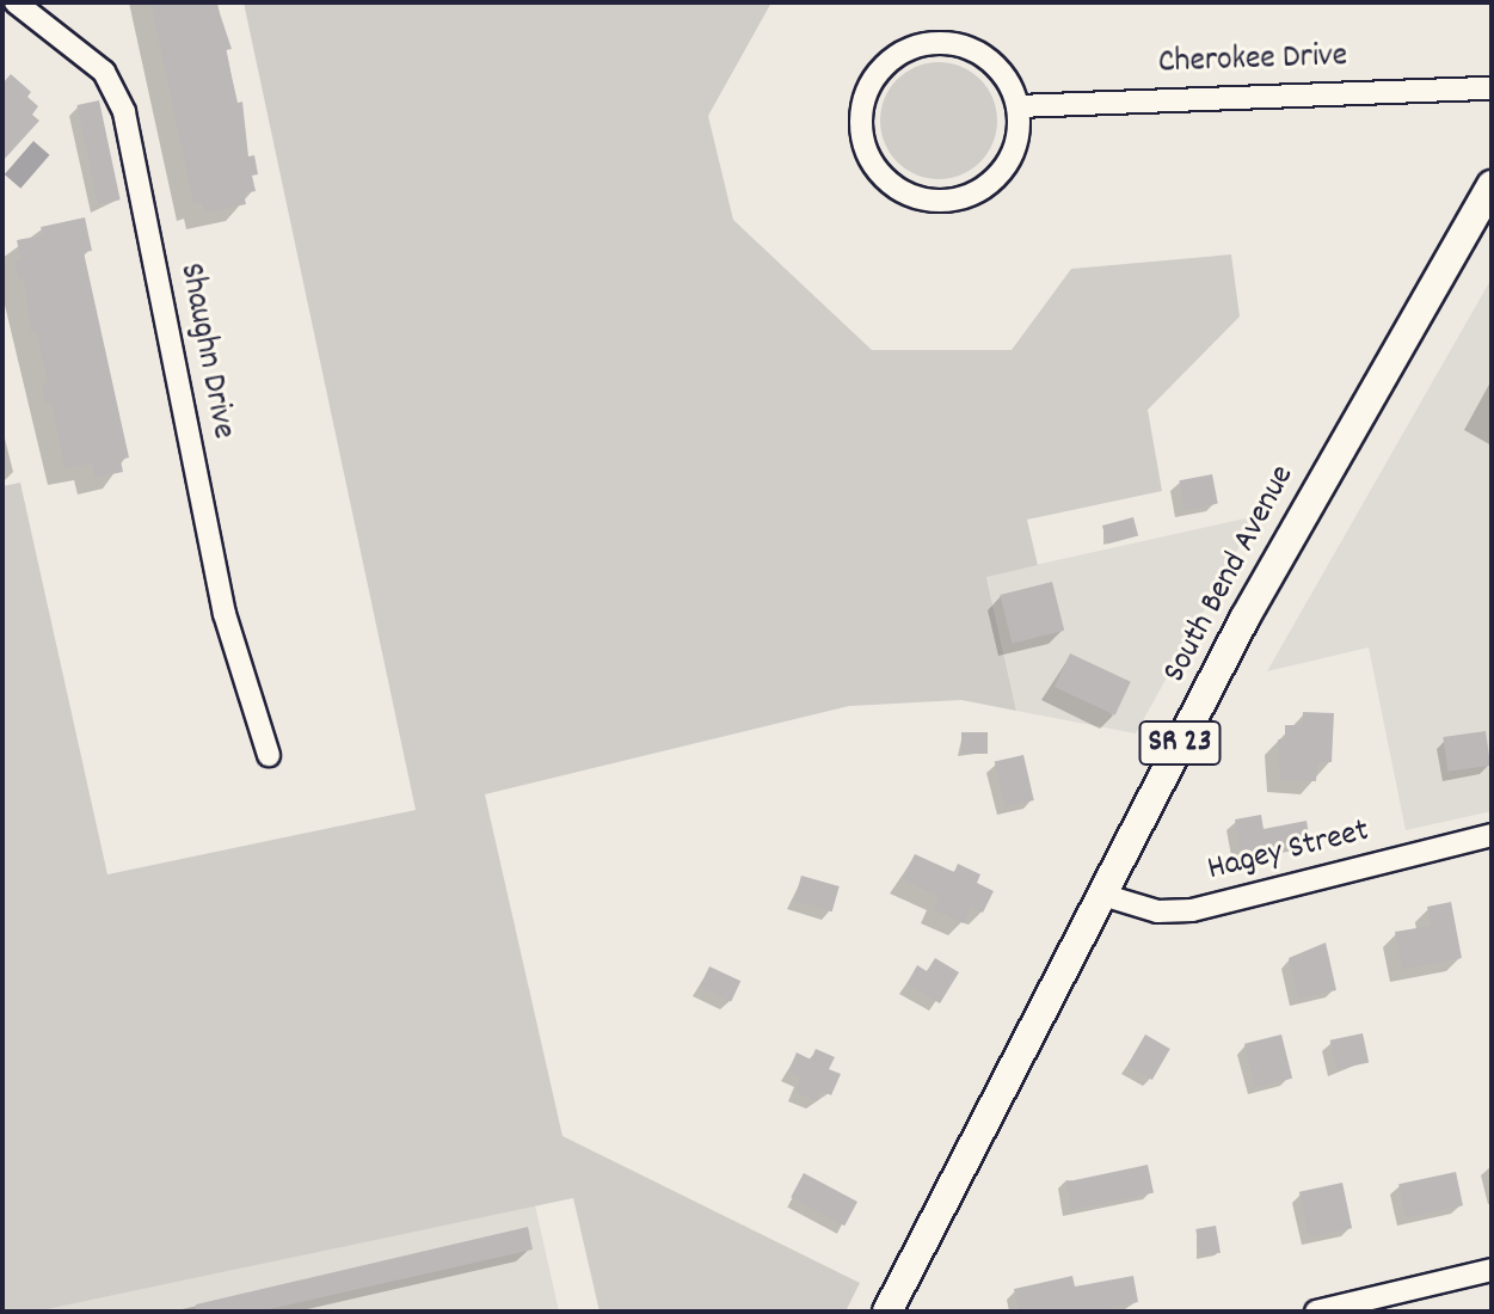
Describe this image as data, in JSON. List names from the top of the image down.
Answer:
{
  "streets": {
    "main road": ["South Bend Avenue", "SR 23"],
    "street": ["Cherokee Drive", "Shaughn Drive", "Hagey Street"]
  },
  "crossings": [
    ["South Bend Avenue", "Hagey Street"]
  ]
}
